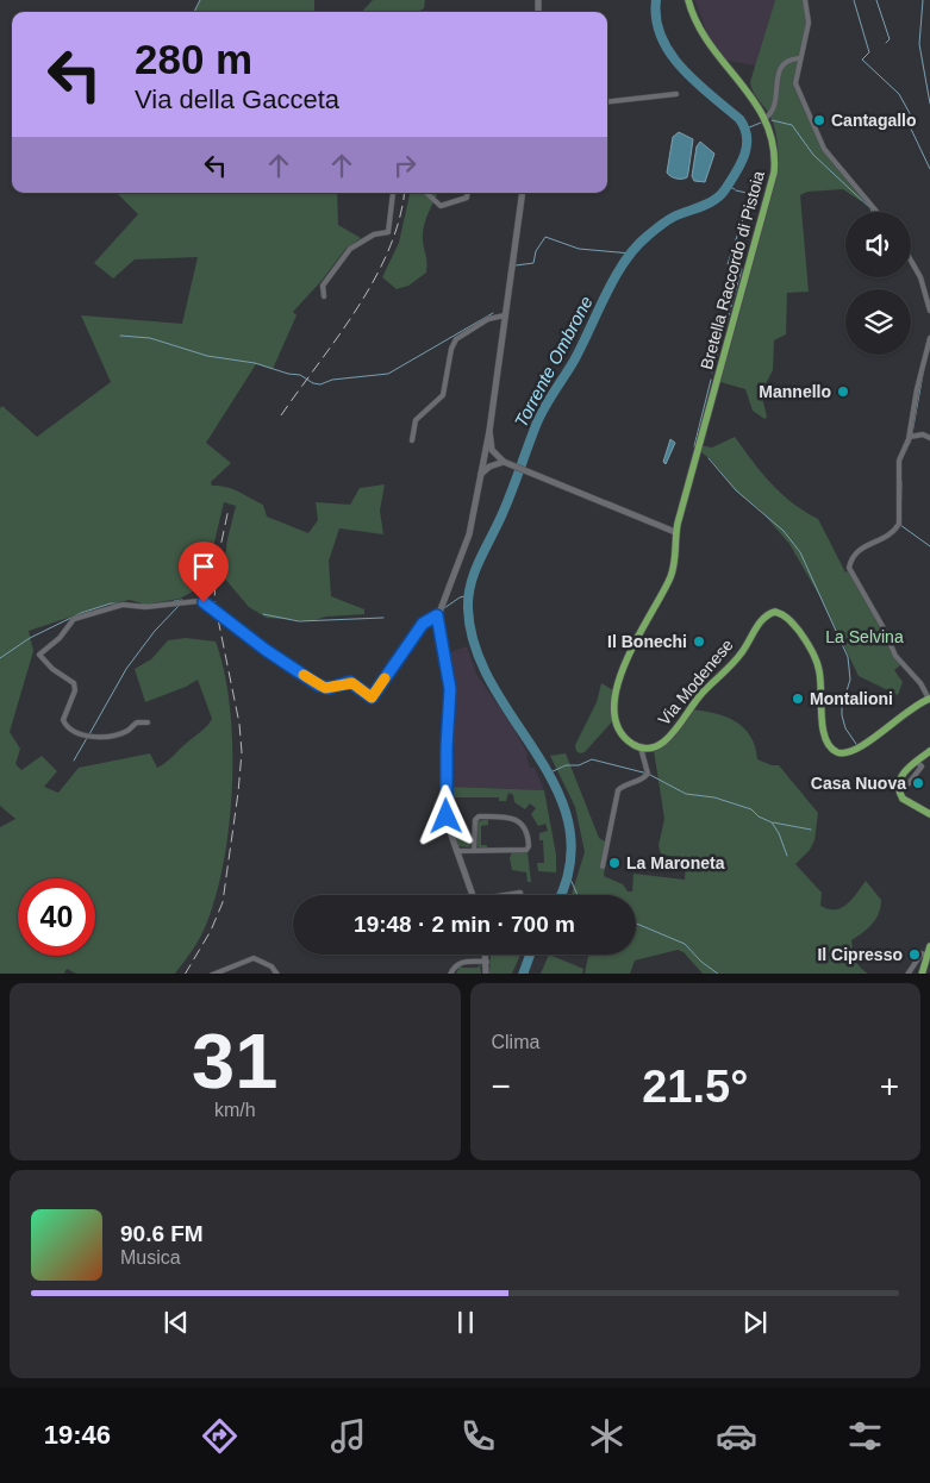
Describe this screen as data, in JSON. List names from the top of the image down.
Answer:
{
  "streets": {
    "main road": ["Bretella Raccordo di Pistoia", "Via Modenese"]
  },
  "water": ["Torrente Ombrone"],
  "parks": ["La Selvina"],
  "places": [
    "Cantagallo",
    "Mannello",
    "Il Bonechi",
    "Montalioni",
    "Casa Nuova",
    "La Maroneta",
    "Il Cipresso"
  ],
  "page": {
    "turn": ["280 m", "Via della Gacceta"],
    "limit": "40",
    "trip": "19:48 · 2 min · 700 m",
    "tile": [
      ["31", "km/h"],
      "Clima"
    ],
    "heat": ["−", "21.5°", "+"],
    "song": ["90.6 FM", "Musica"],
    "tabs": "19:46"
  }
}
